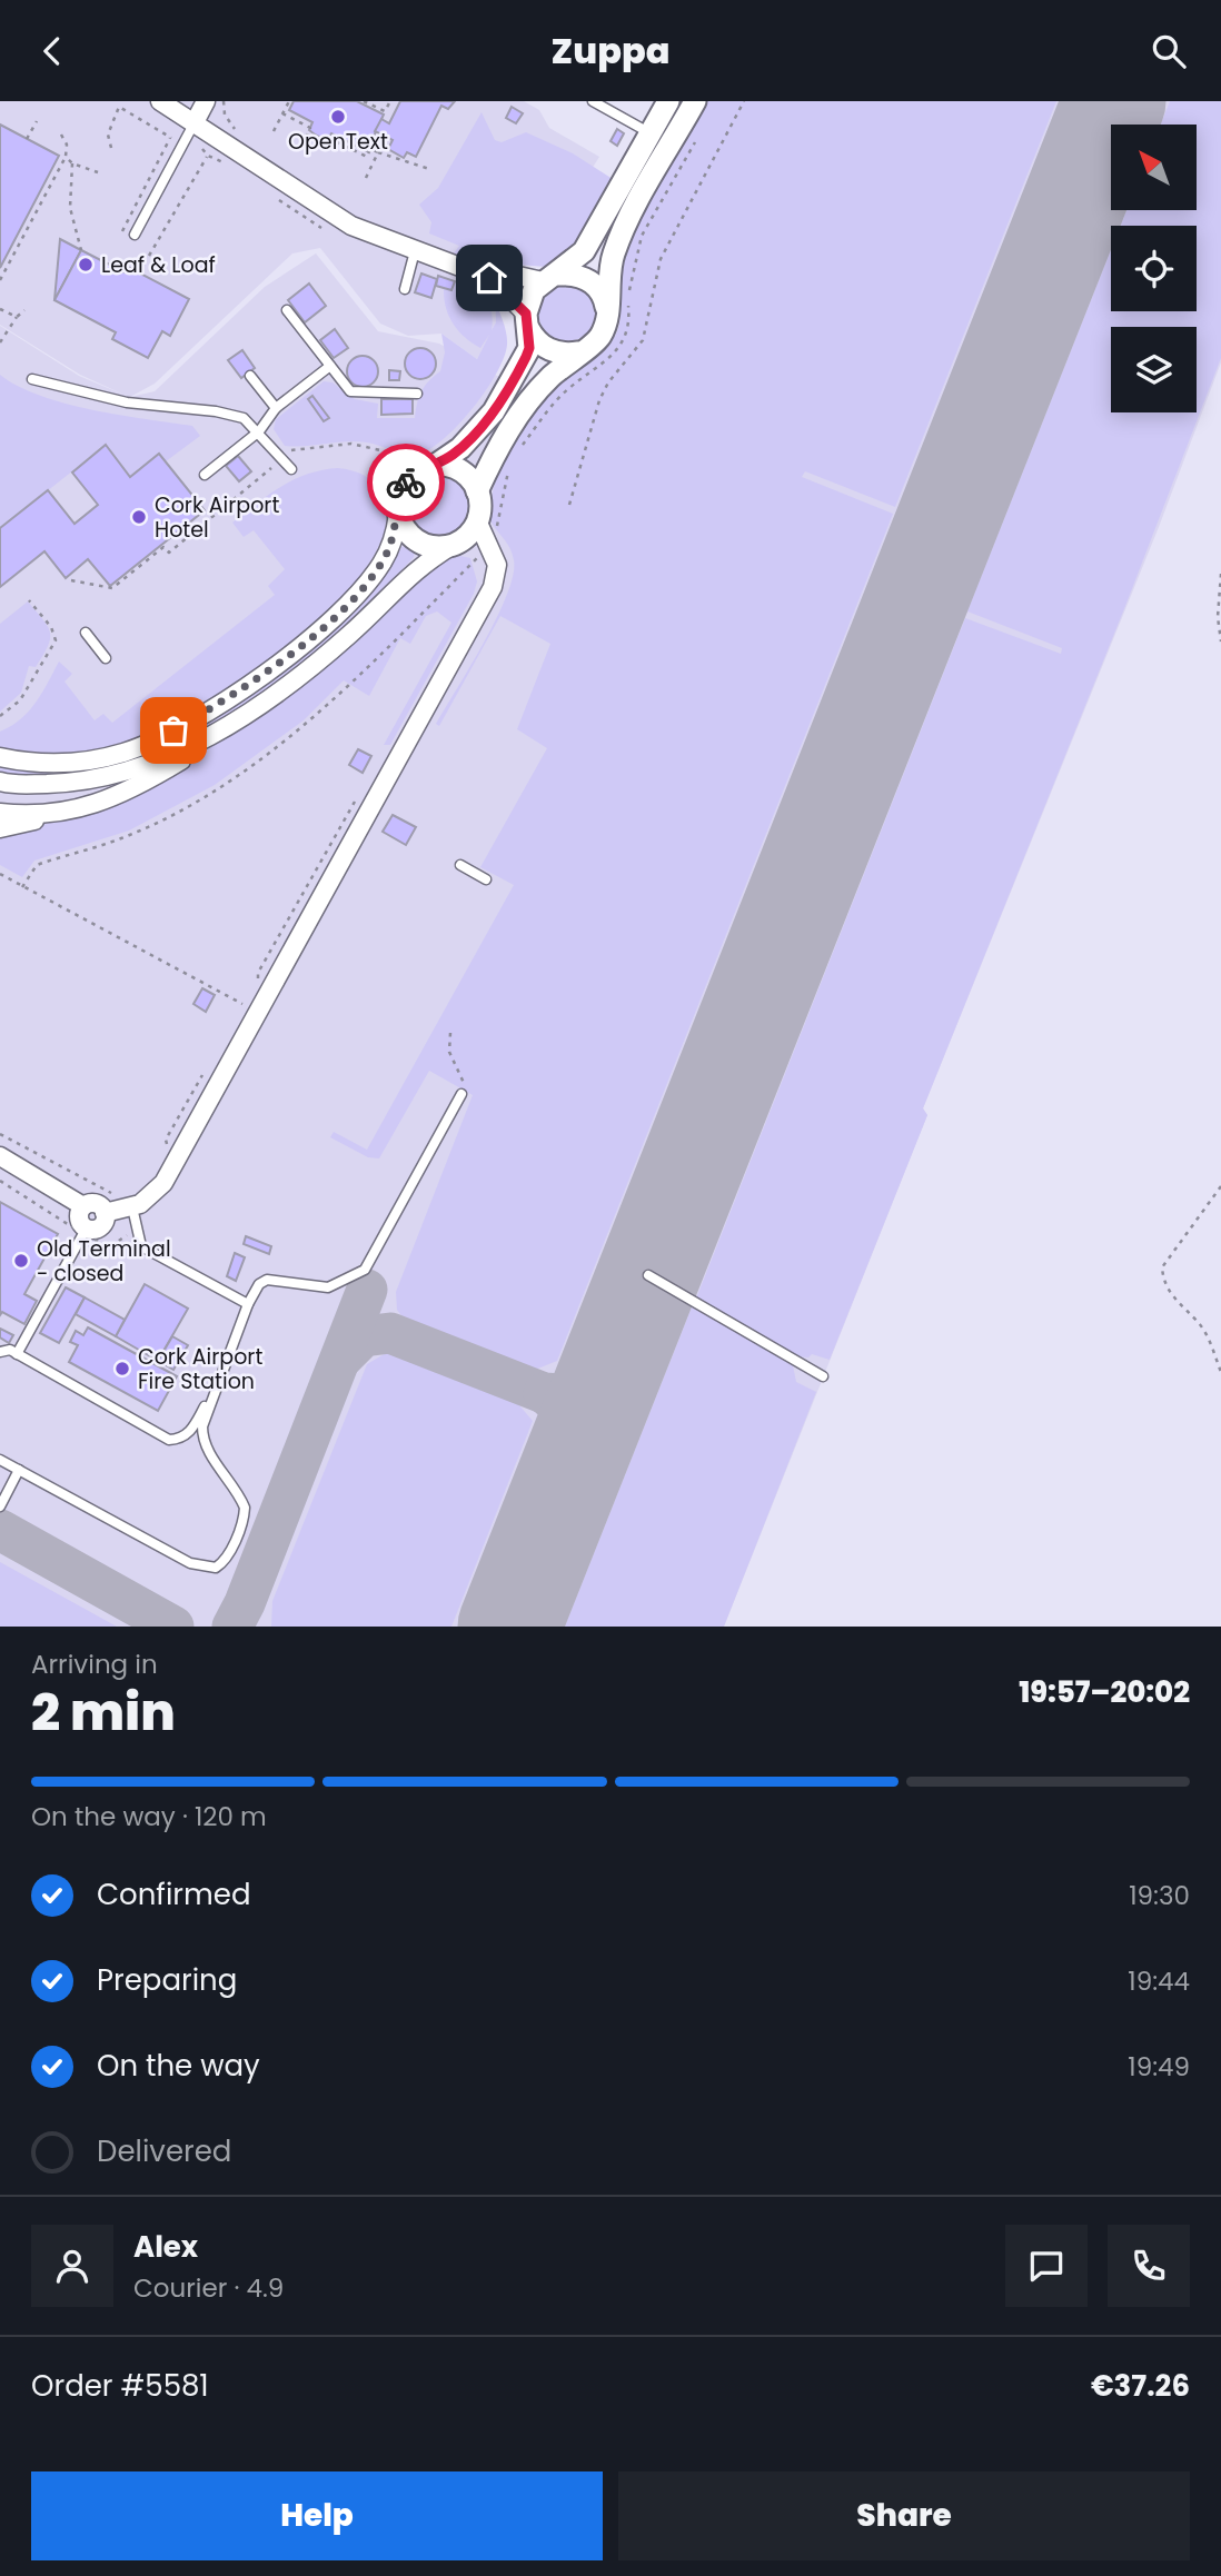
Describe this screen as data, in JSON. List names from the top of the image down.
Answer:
{
  "places": [
    "OpenText",
    "Leaf & Loaf",
    "Cork Airport Hotel",
    "Old Terminal - closed",
    "Cork Airport Fire Station"
  ],
  "north": "top left",
  "page": {
    "header": "Zuppa",
    "heading": ["2 min", "Arriving in", "19:57–20:02"],
    "panel": [
      "Alex",
      "Courier · 4.9",
      "Order #5581",
      "€37.26"
    ],
    "bar": "On the way · 120 m",
    "list": [
      ["Confirmed", "19:30"],
      ["Preparing", "19:44"],
      ["On the way", "19:49"],
      "Delivered"
    ],
    "buttons": ["Help", "Share"]
  }
}
